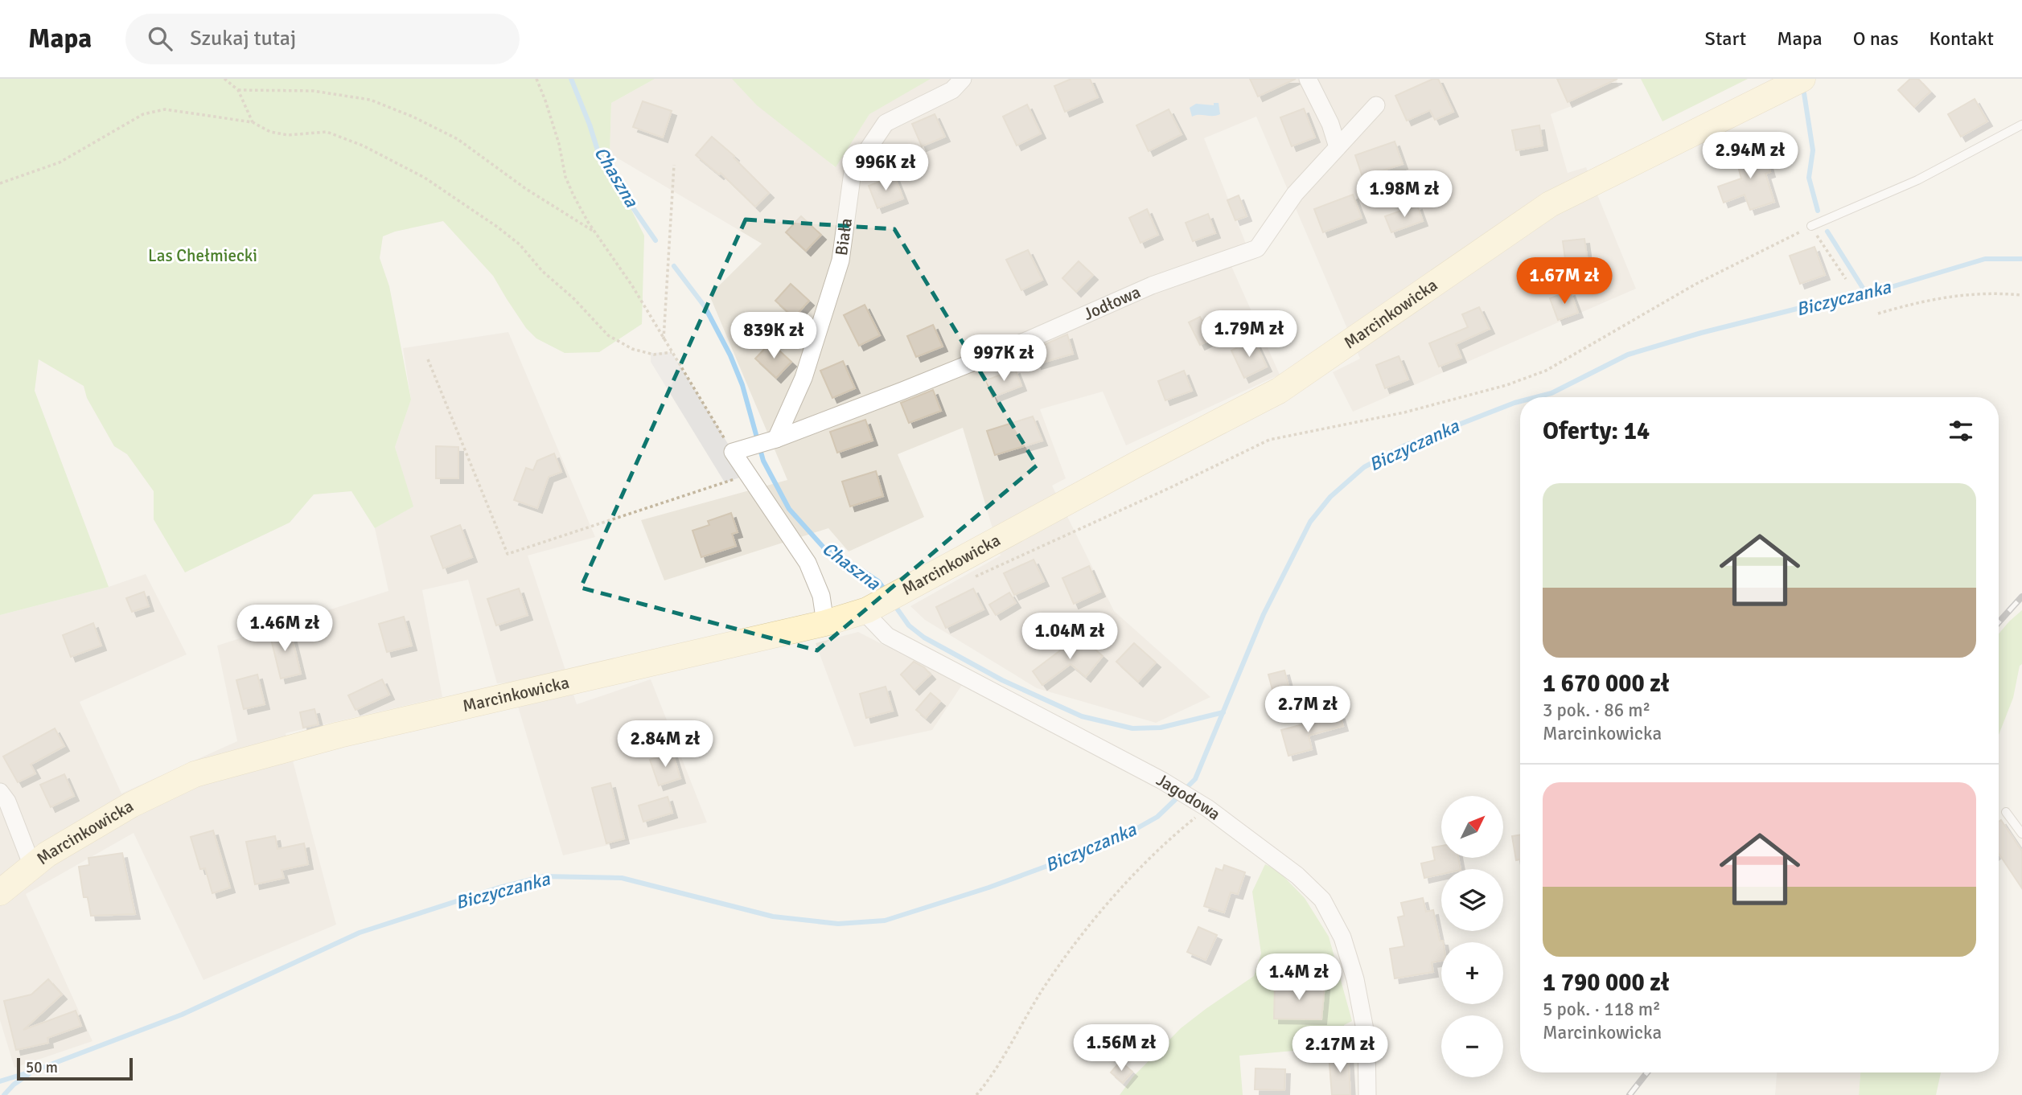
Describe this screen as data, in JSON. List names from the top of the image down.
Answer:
{
  "streets": {
    "street": [
      "Biała",
      "Jodłowa",
      "Marcinkowicka",
      "Jagodowa"
    ]
  },
  "crossings": [
    ["Biała", "Jodłowa"],
    ["Marcinkowicka", "Jagodowa"]
  ],
  "water": ["Chaszna", "Biczyczanka"],
  "parks": ["Las Chełmiecki"],
  "scale_bar": "50 m",
  "north": "top right",
  "page": {
    "header": "Mapa",
    "search": "Szukaj tutaj",
    "nav": [
      "Start",
      "Mapa",
      "O nas",
      "Kontakt"
    ],
    "price": [
      "2.94M zł",
      "996K zł",
      "1.98M zł",
      "1.67M zł",
      "1.79M zł",
      "839K zł",
      "997K zł",
      "1.46M zł",
      "1.04M zł",
      "2.7M zł",
      "2.84M zł",
      "1.4M zł",
      "1.56M zł",
      "2.17M zł"
    ],
    "heading": "Oferty: 14",
    "list": [
      {
        "name": "1 670 000 zł",
        "note": "3 pok. · 86 m² · Marcinkowicka"
      },
      {
        "name": "1 790 000 zł",
        "note": "5 pok. · 118 m² · Marcinkowicka"
      }
    ],
    "map_buttons": ["+", "−"],
    "scale": "50 m"
  }
}
